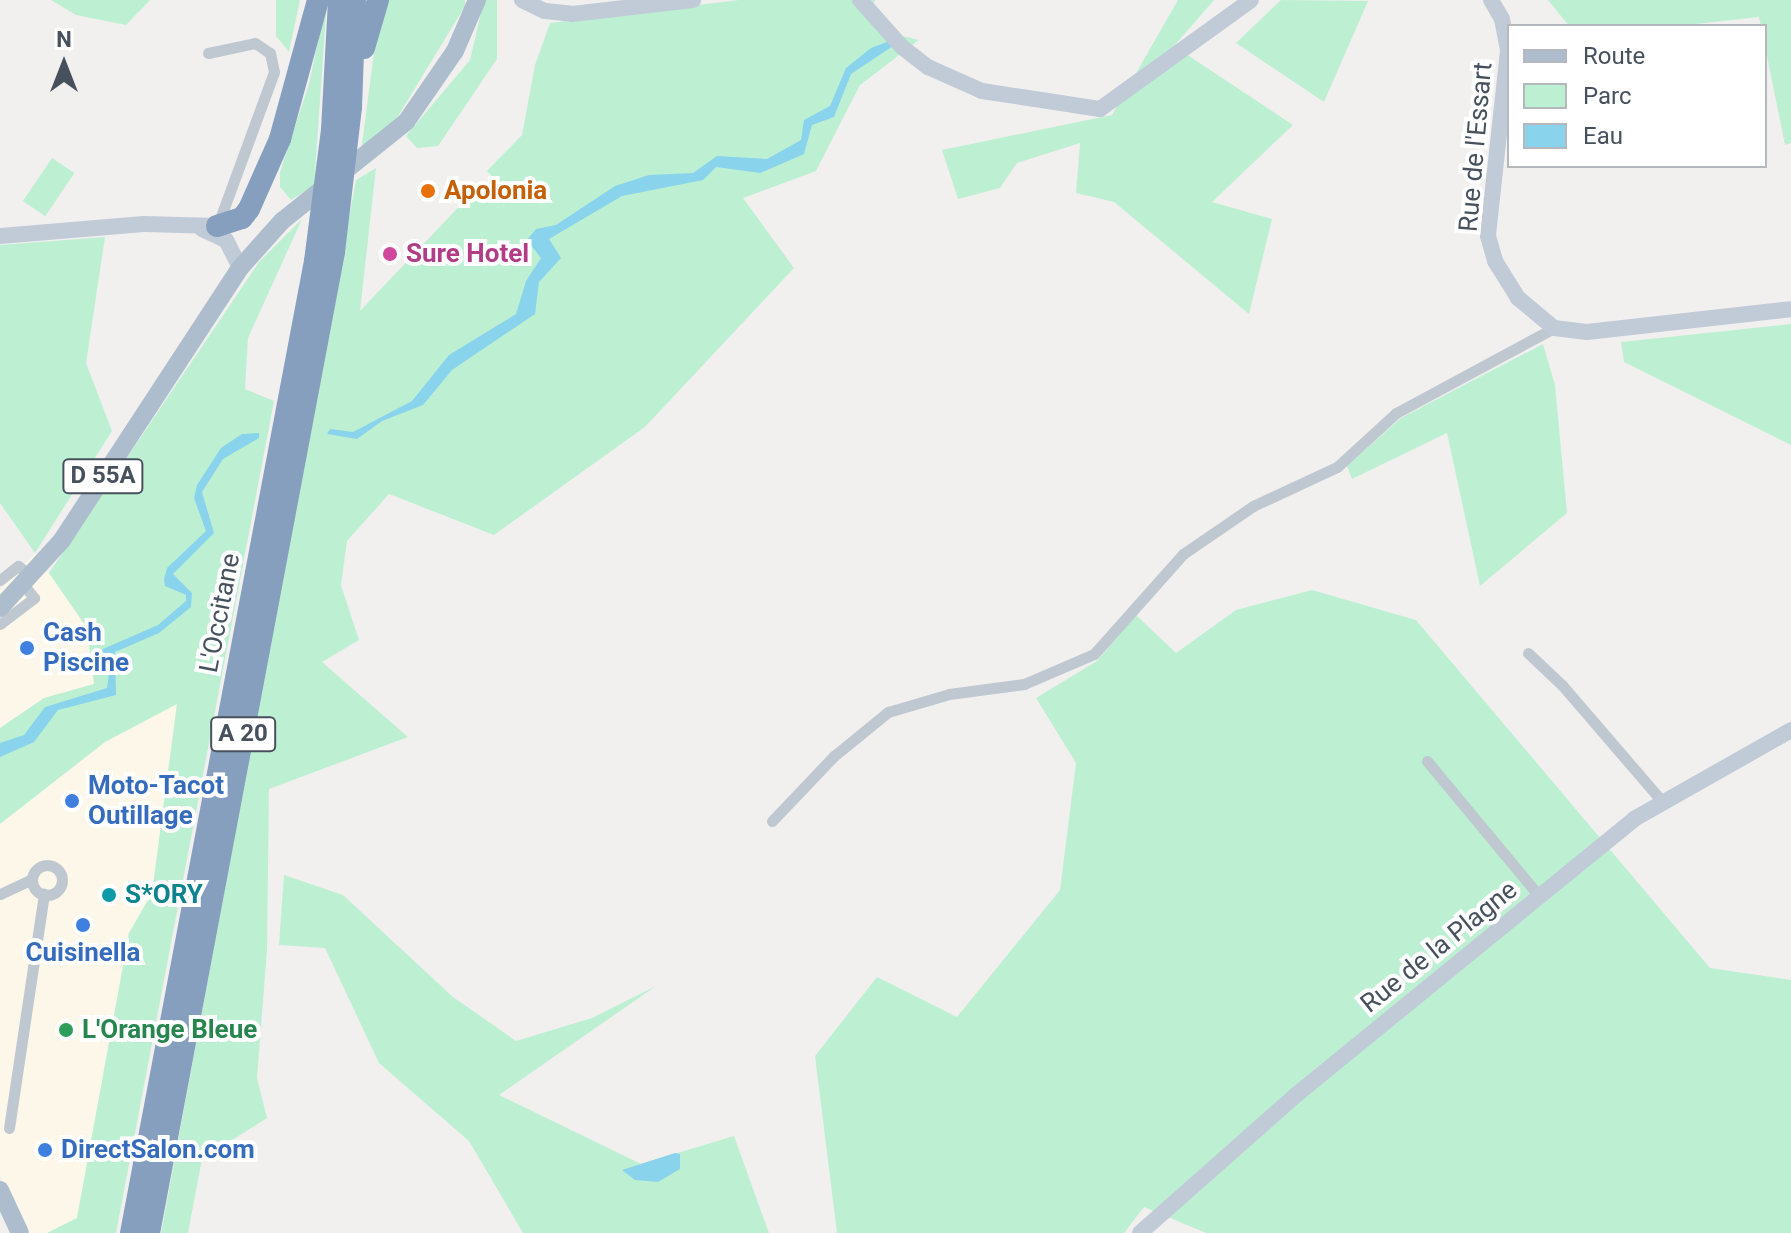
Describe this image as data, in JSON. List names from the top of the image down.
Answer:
{
  "streets": {
    "highway": ["L'Occitane", "A 20"],
    "main road": ["D 55A"],
    "street": ["Rue de l'Essart", "Rue de la Plagne"]
  },
  "places": [
    "Apolonia",
    "Sure Hotel",
    "Cash Piscine",
    "Moto-Tacot Outillage",
    "S*ORY",
    "Cuisinella",
    "L'Orange Bleue",
    "DirectSalon.com"
  ],
  "legend": ["Route", "Parc", "Eau"],
  "north": "top"
}
